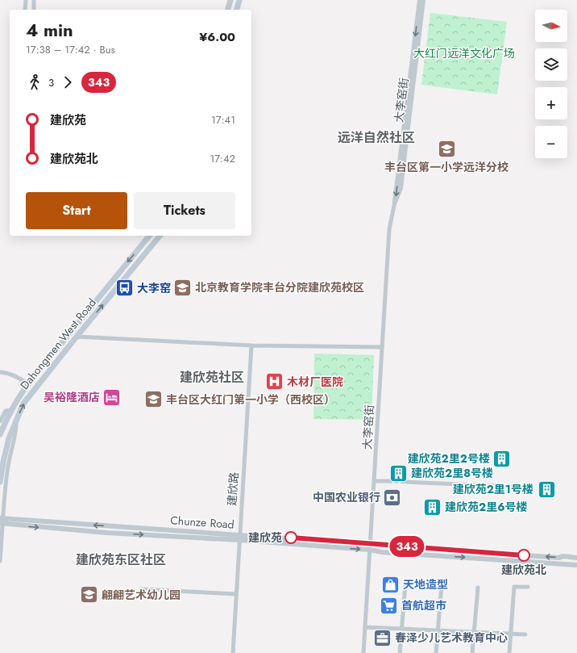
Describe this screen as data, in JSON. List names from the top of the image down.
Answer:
{
  "streets": {
    "main road": ["Dahongmen West Road"],
    "street": ["大李窑街", "建欣路", "Chunze Road"]
  },
  "crossings": [
    ["大李窑街", "Chunze Road"],
    ["建欣路", "Chunze Road"]
  ],
  "districts": ["远洋自然社区", "建欣苑社区", "建欣苑东区社区"],
  "parks": ["大红门远洋文化广场"],
  "places": {
    "school or university": [
      "丰台区第一小学远洋分校",
      "北京教育学院丰台分院建欣苑校区",
      "丰台区大红门第一小学（西校区）",
      "翩翩艺术幼儿园"
    ],
    "bus stop": ["大李窑"],
    "hospital": ["木材厂医院"],
    "hotel": ["吴裕隆酒店"],
    "building": [
      "建欣苑2里2号楼",
      "建欣苑2里8号楼",
      "建欣苑2里1号楼",
      "建欣苑2里6号楼"
    ],
    "bank": ["中国农业银行"],
    "other": ["建欣苑", "建欣苑北"],
    "shop": ["天地造型"],
    "supermarket": ["首航超市"],
    "office": ["春泽少儿艺术教育中心"]
  },
  "lines": ["bus line 343"],
  "north": "right",
  "page": {
    "on_map": "343",
    "map_buttons": ["+", "−"],
    "heading": ["4 min", "17:38 – 17:42 · Bus", "¥6.00"],
    "legs": ["3", "343"],
    "list": [
      {
        "name": "建欣苑",
        "value": "17:41"
      },
      {
        "name": "建欣苑北",
        "value": "17:42"
      }
    ],
    "buttons": ["Start", "Tickets"]
  }
}
